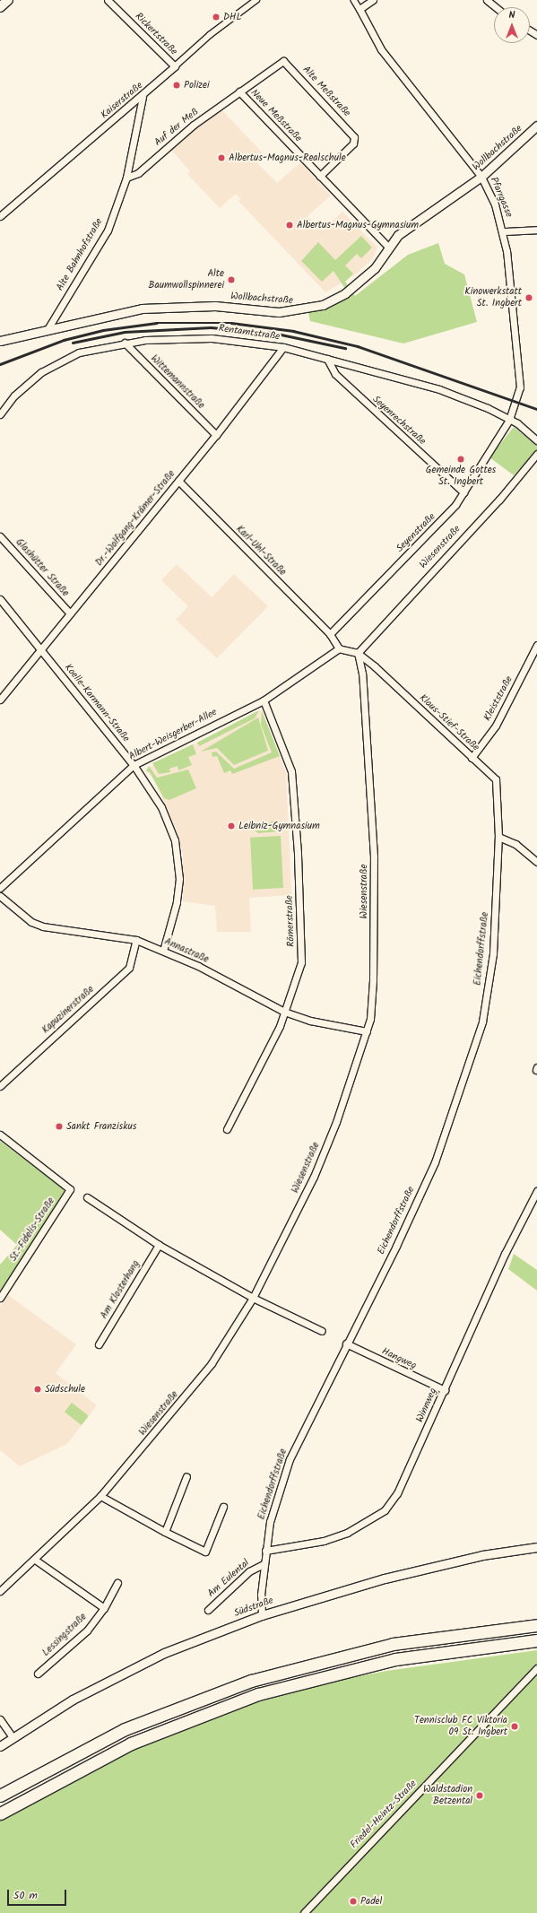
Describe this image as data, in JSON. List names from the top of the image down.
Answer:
{
  "streets": {
    "street": [
      "Rickertstraße",
      "Alte Meßstraße",
      "Kaiserstraße",
      "Neue Meßstraße",
      "Auf der Meß",
      "Wollbachstraße",
      "Pfarrgasse",
      "Alte Bahnhofstraße",
      "Rentamtstraße",
      "Wittemannstraße",
      "Seyenrechstraße",
      "Dr.-Wolfgang-Krämer-Straße",
      "Seyenstraße",
      "Wiesenstraße",
      "Karl-Uhl-Straße",
      "Glashütter Straße",
      "Kleiststraße",
      "Koelle-Karmann-Straße",
      "Klaus-Stief-Straße",
      "Albert-Weisgerber-Allee",
      "Römerstraße",
      "Eichendorffstraße",
      "Annastraße",
      "Kapuzinerstraße",
      "St.-Fidelis-Straße",
      "Am Klosterhang",
      "Hangweg",
      "Winnweg",
      "Am Eulental",
      "Südstraße",
      "Lessingstraße",
      "Friedel-Heintz-Straße"
    ]
  },
  "crossings": [
    ["Rickertstraße", "Kaiserstraße"],
    ["Alte Meßstraße", "Neue Meßstraße"],
    ["Alte Meßstraße", "Auf der Meß"],
    ["Kaiserstraße", "Alte Bahnhofstraße"],
    ["Neue Meßstraße", "Auf der Meß"],
    ["Neue Meßstraße", "Wollbachstraße"],
    ["Auf der Meß", "Alte Bahnhofstraße"],
    ["Wollbachstraße", "Pfarrgasse"],
    ["Wollbachstraße", "Alte Bahnhofstraße"],
    ["Pfarrgasse", "Rentamtstraße"],
    ["Pfarrgasse", "Seyenstraße"],
    ["Rentamtstraße", "Wittemannstraße"],
    ["Rentamtstraße", "Seyenrechstraße"],
    ["Rentamtstraße", "Dr.-Wolfgang-Krämer-Straße"],
    ["Rentamtstraße", "Seyenstraße"],
    ["Wittemannstraße", "Dr.-Wolfgang-Krämer-Straße"],
    ["Seyenrechstraße", "Seyenstraße"],
    ["Dr.-Wolfgang-Krämer-Straße", "Karl-Uhl-Straße"],
    ["Dr.-Wolfgang-Krämer-Straße", "Glashütter Straße"],
    ["Dr.-Wolfgang-Krämer-Straße", "Koelle-Karmann-Straße"],
    ["Seyenstraße", "Karl-Uhl-Straße"],
    ["Wiesenstraße", "Klaus-Stief-Straße"],
    ["Wiesenstraße", "Annastraße"],
    ["Kleiststraße", "Klaus-Stief-Straße"],
    ["Koelle-Karmann-Straße", "Albert-Weisgerber-Allee"],
    ["Koelle-Karmann-Straße", "Annastraße"],
    ["Klaus-Stief-Straße", "Eichendorffstraße"],
    ["Albert-Weisgerber-Allee", "Römerstraße"],
    ["Römerstraße", "Annastraße"],
    ["Eichendorffstraße", "Hangweg"],
    ["Eichendorffstraße", "Winnweg"],
    ["Eichendorffstraße", "Am Eulental"],
    ["Eichendorffstraße", "Südstraße"],
    ["Annastraße", "Kapuzinerstraße"],
    ["Hangweg", "Winnweg"]
  ],
  "places": [
    "DHL",
    "Polizei",
    "Albertus-Magnus-Realschule",
    "Albertus-Magnus-Gymnasium",
    "Alte Baumwollspinnerei",
    "Kinowerkstatt St. Ingbert",
    "Gemeinde Gottes St. Ingbert",
    "Leibniz-Gymnasium",
    "Sankt Franziskus",
    "Südschule",
    "Tennisclub FC Viktoria 09 St. Ingbert",
    "Waldstadion Betzental",
    "Padel"
  ],
  "scale_bar": "50 m",
  "north": "top"
}
